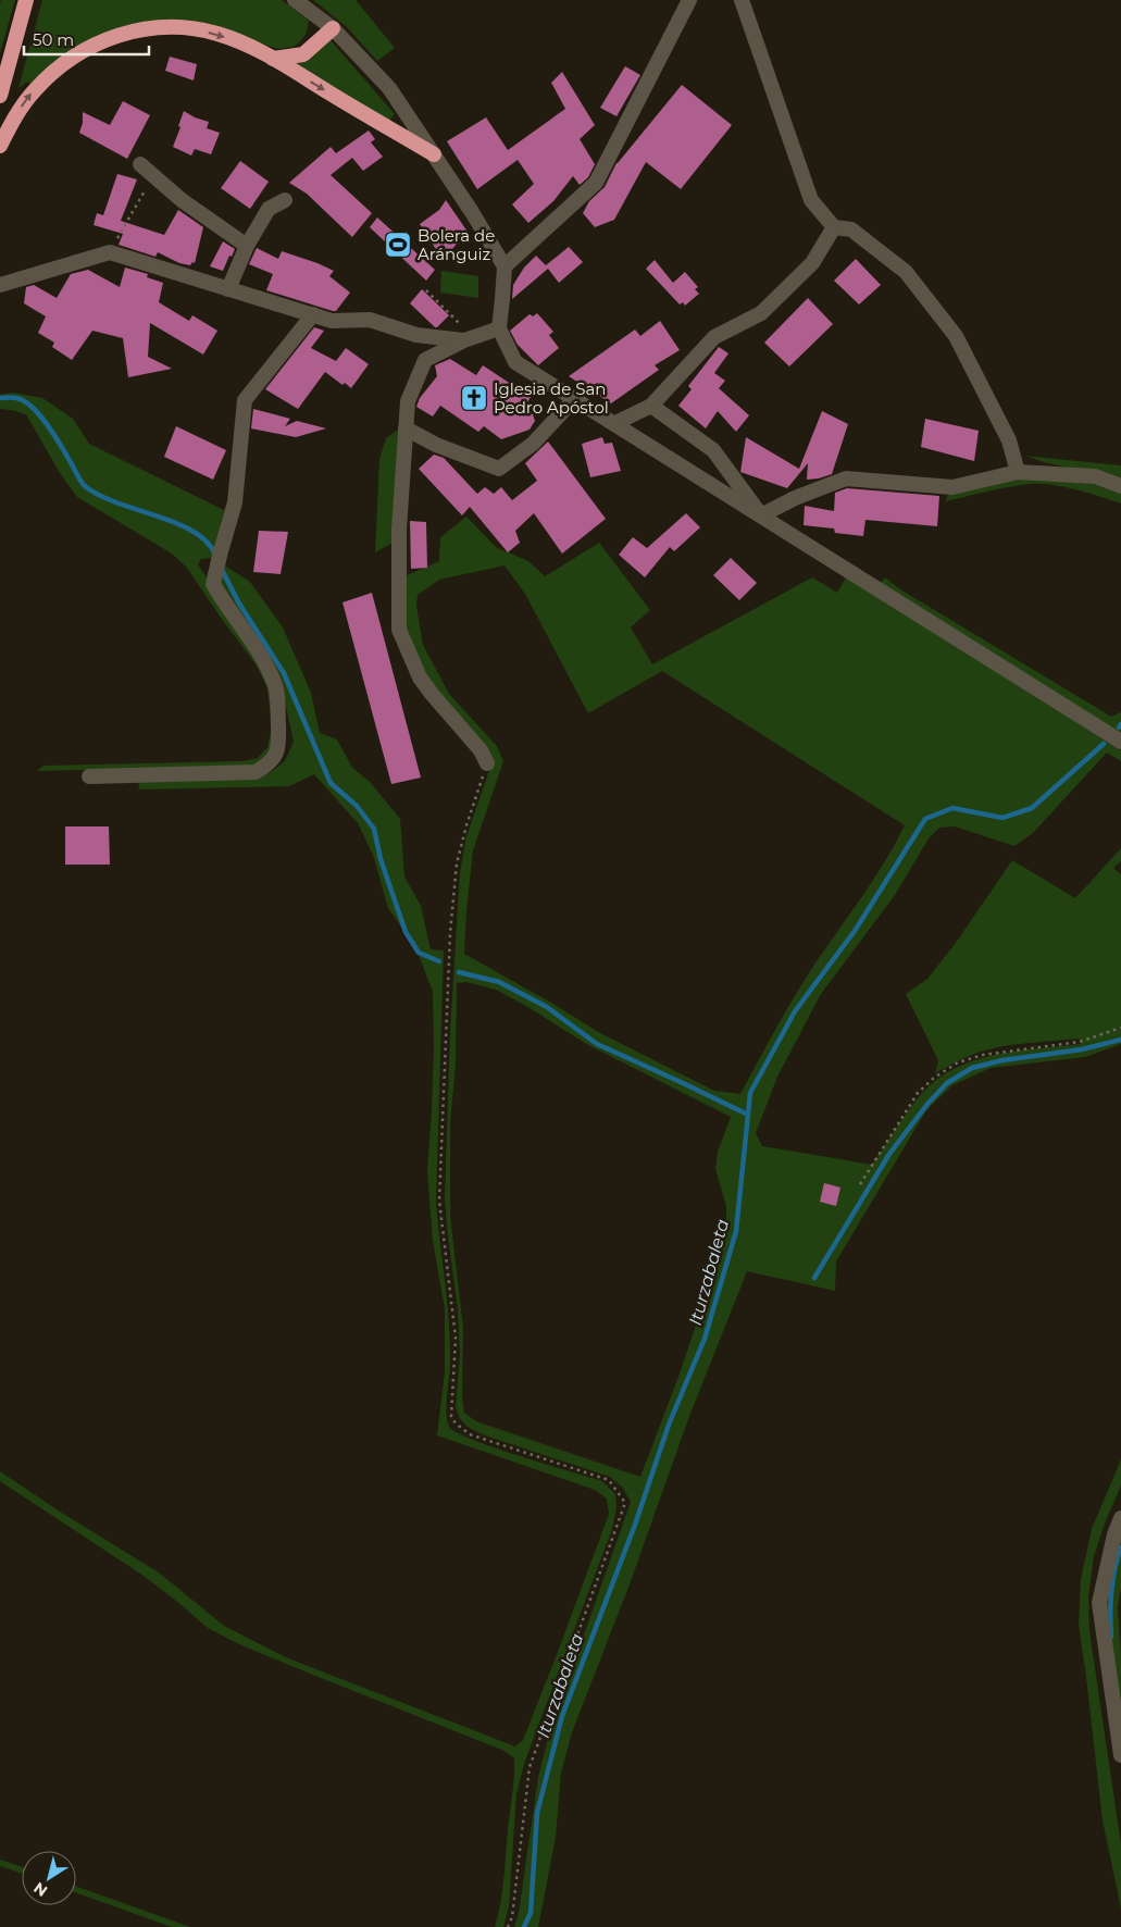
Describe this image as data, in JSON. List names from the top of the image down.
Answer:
{
  "water": ["Iturzabaleta"],
  "places": {
    "sports": ["Bolera de Aránguiz"],
    "church": ["Iglesia de San Pedro Apóstol"]
  },
  "scale_bar": "50 m",
  "north": "bottom left"
}
